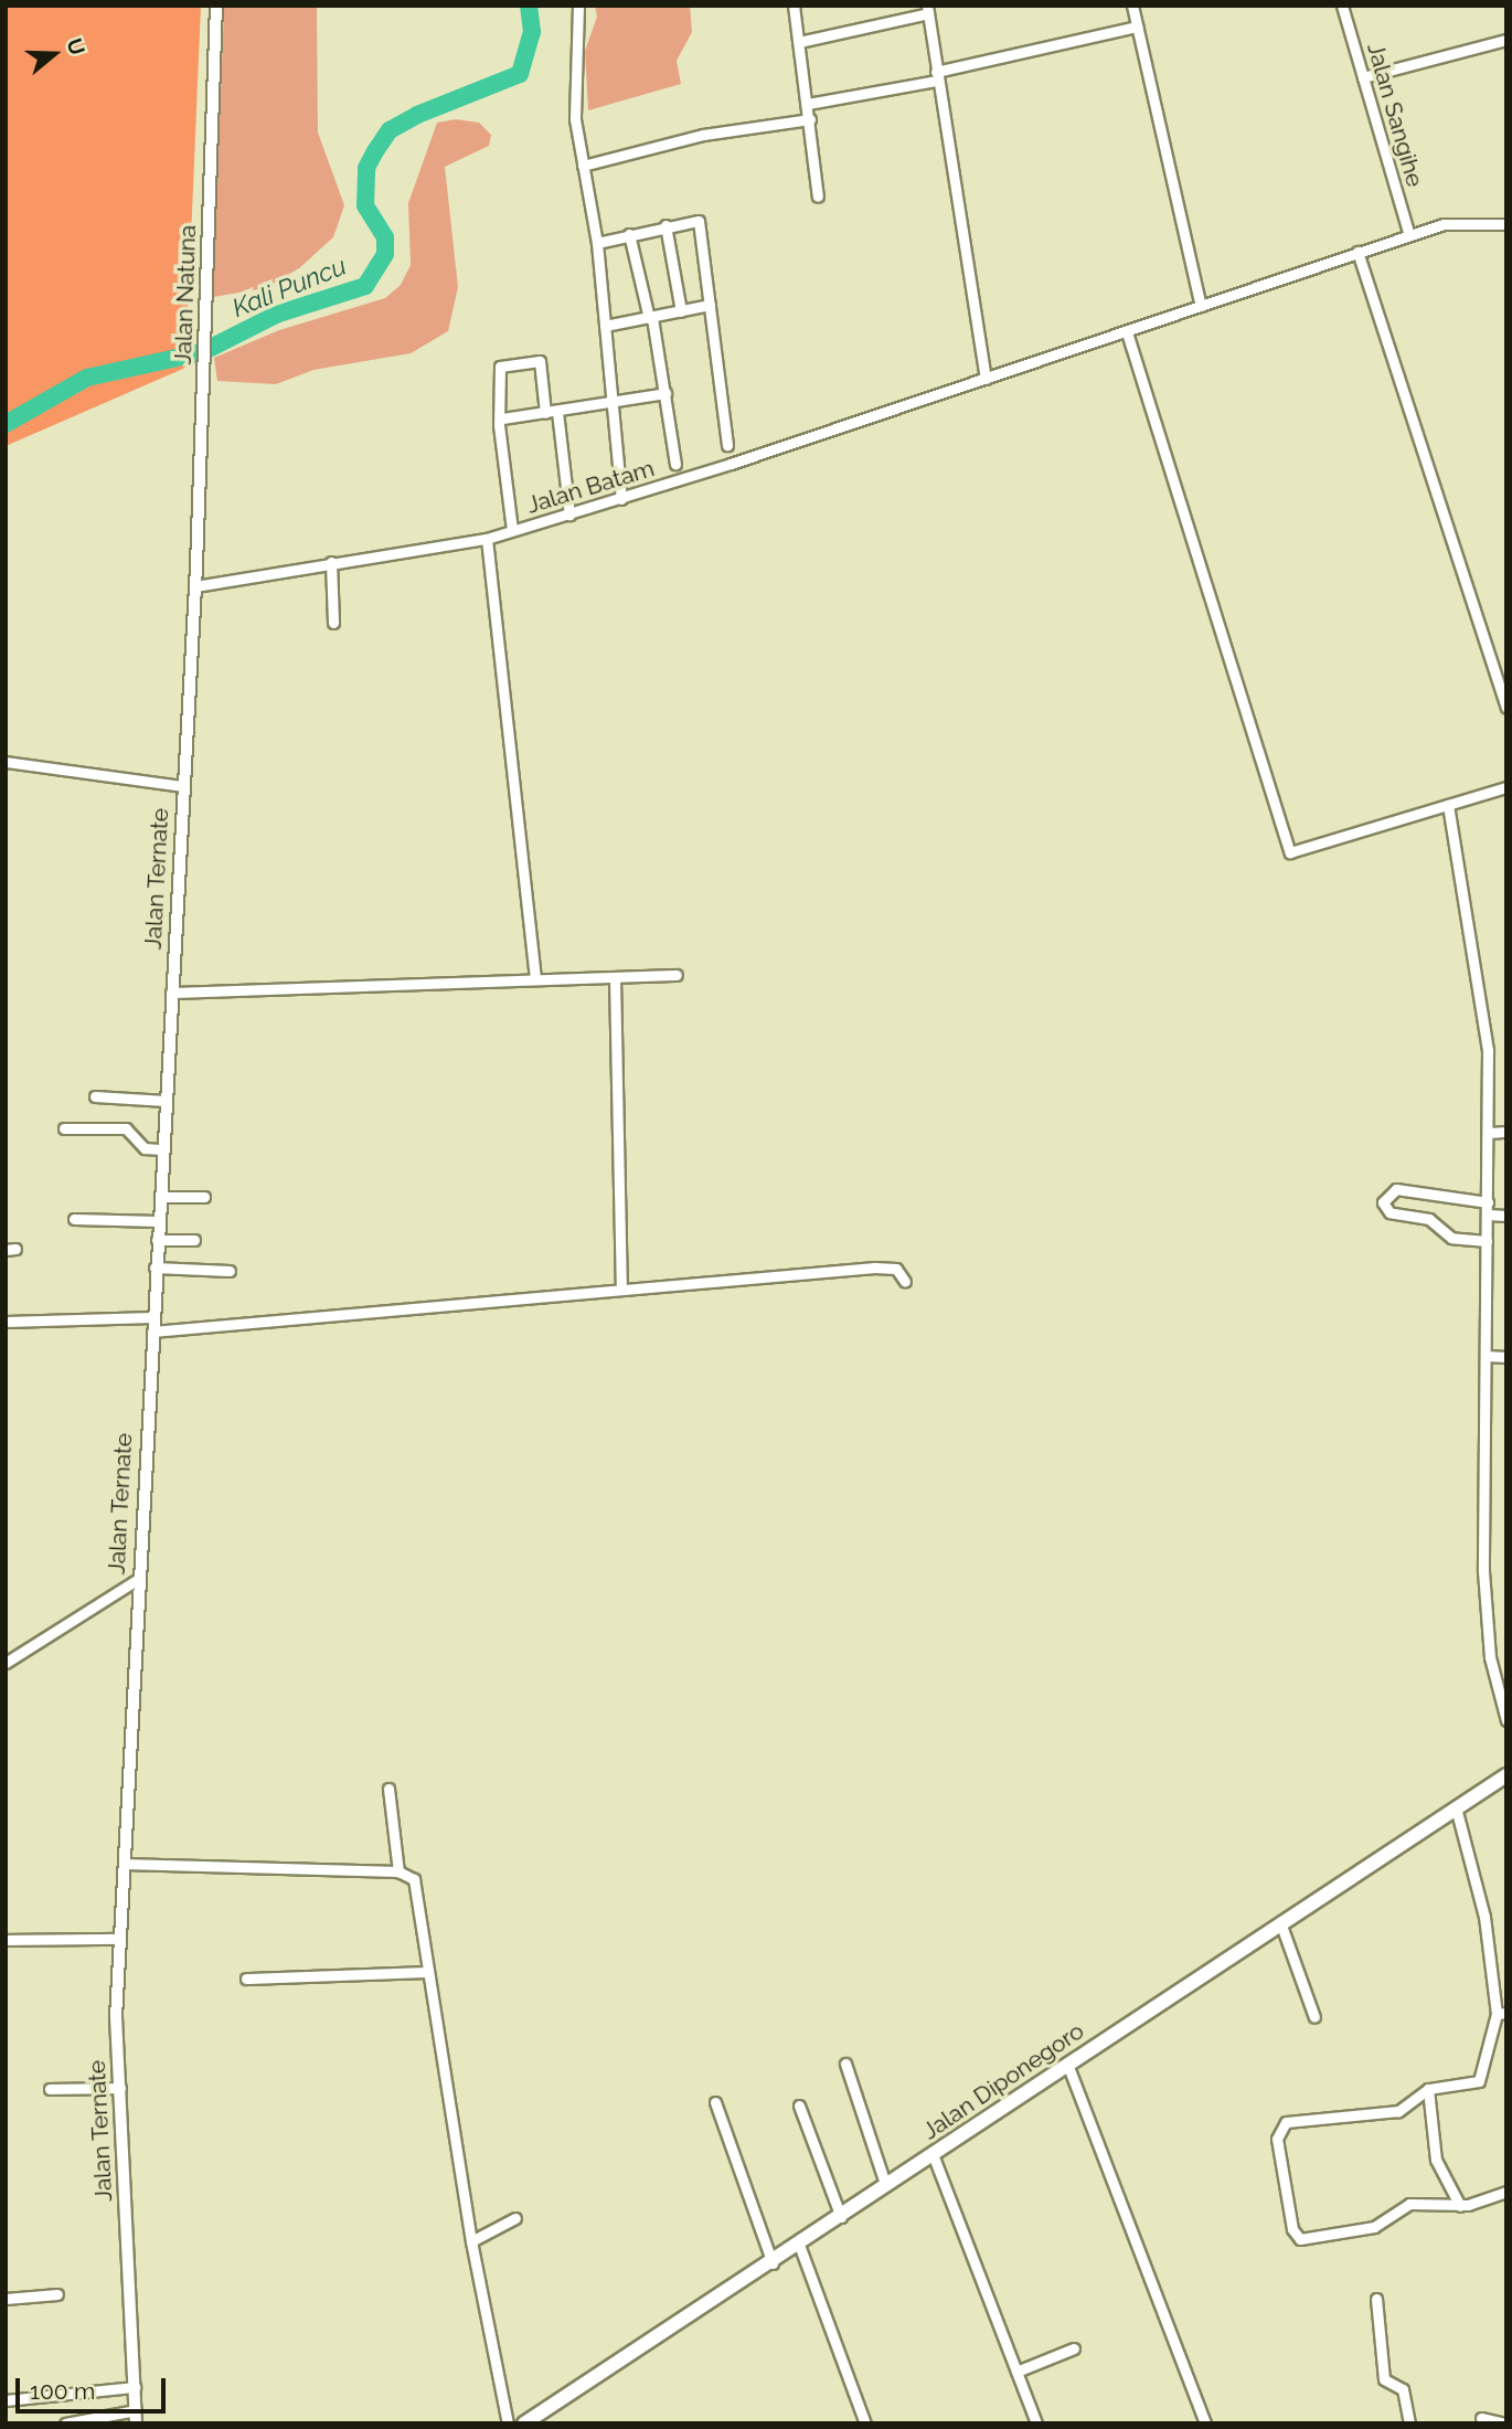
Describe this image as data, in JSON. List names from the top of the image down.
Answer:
{
  "streets": {
    "main road": ["Jalan Diponegoro"],
    "street": [
      "Jalan Sangihe",
      "Jalan Natuna",
      "Jalan Batam",
      "Jalan Ternate"
    ]
  },
  "crossings": [
    ["Jalan Sangihe", "Jalan Batam"],
    ["Jalan Natuna", "Jalan Batam"],
    ["Jalan Natuna", "Jalan Ternate"],
    ["Jalan Batam", "Jalan Ternate"]
  ],
  "water": ["Kali Puncu"],
  "scale_bar": "100 m",
  "north": "right"
}
